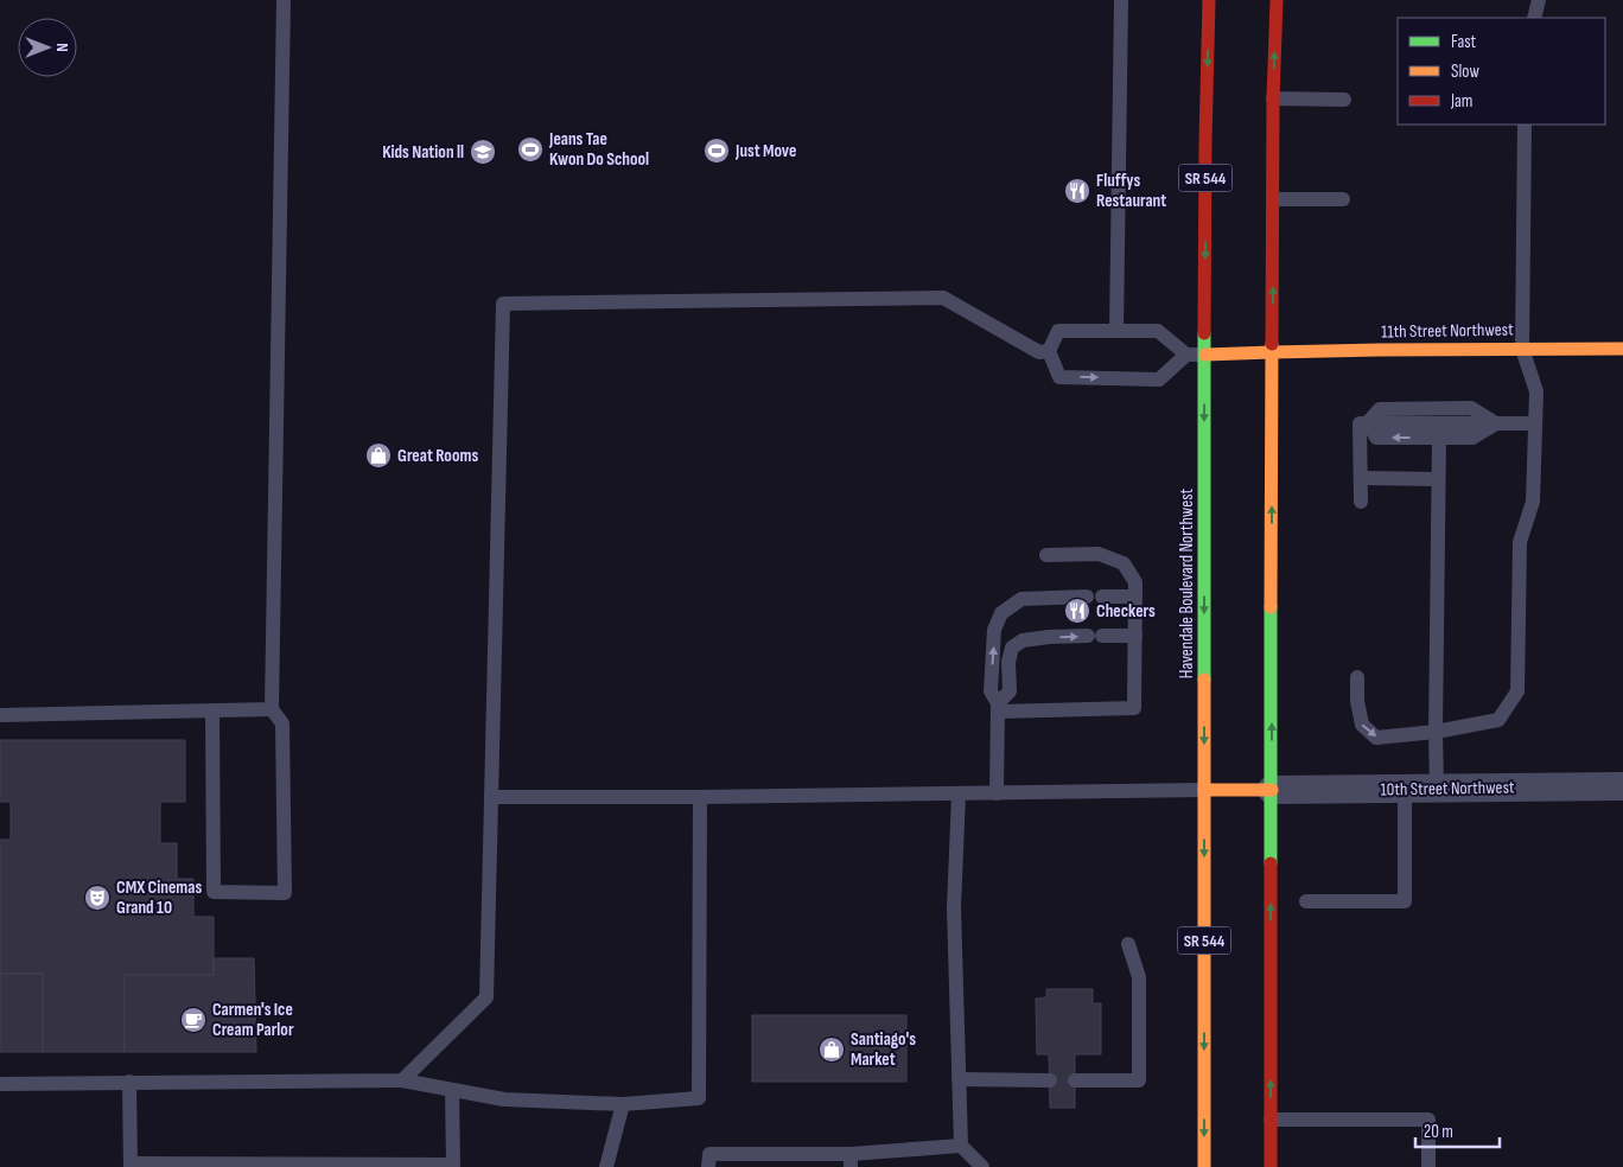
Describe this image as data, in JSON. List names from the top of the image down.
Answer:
{
  "streets": {
    "main road": ["SR 544", "11th Street Northwest", "Havendale Boulevard Northwest"],
    "street": ["10th Street Northwest"]
  },
  "crossings": [
    ["11th Street Northwest", "Havendale Boulevard Northwest"]
  ],
  "places": {
    "sports": ["Jeans Tae Kwon Do School", "Just Move"],
    "school or university": ["Kids Nation ll"],
    "restaurant": ["Fluffys Restaurant", "Checkers"],
    "shop": ["Great Rooms", "Santiago's Market"],
    "theatre": ["CMX Cinemas Grand 10"],
    "cafe": ["Carmen's Ice Cream Parlor"]
  },
  "legend": ["Fast", "Slow", "Jam"],
  "scale_bar": "20 m",
  "north": "right"
}
